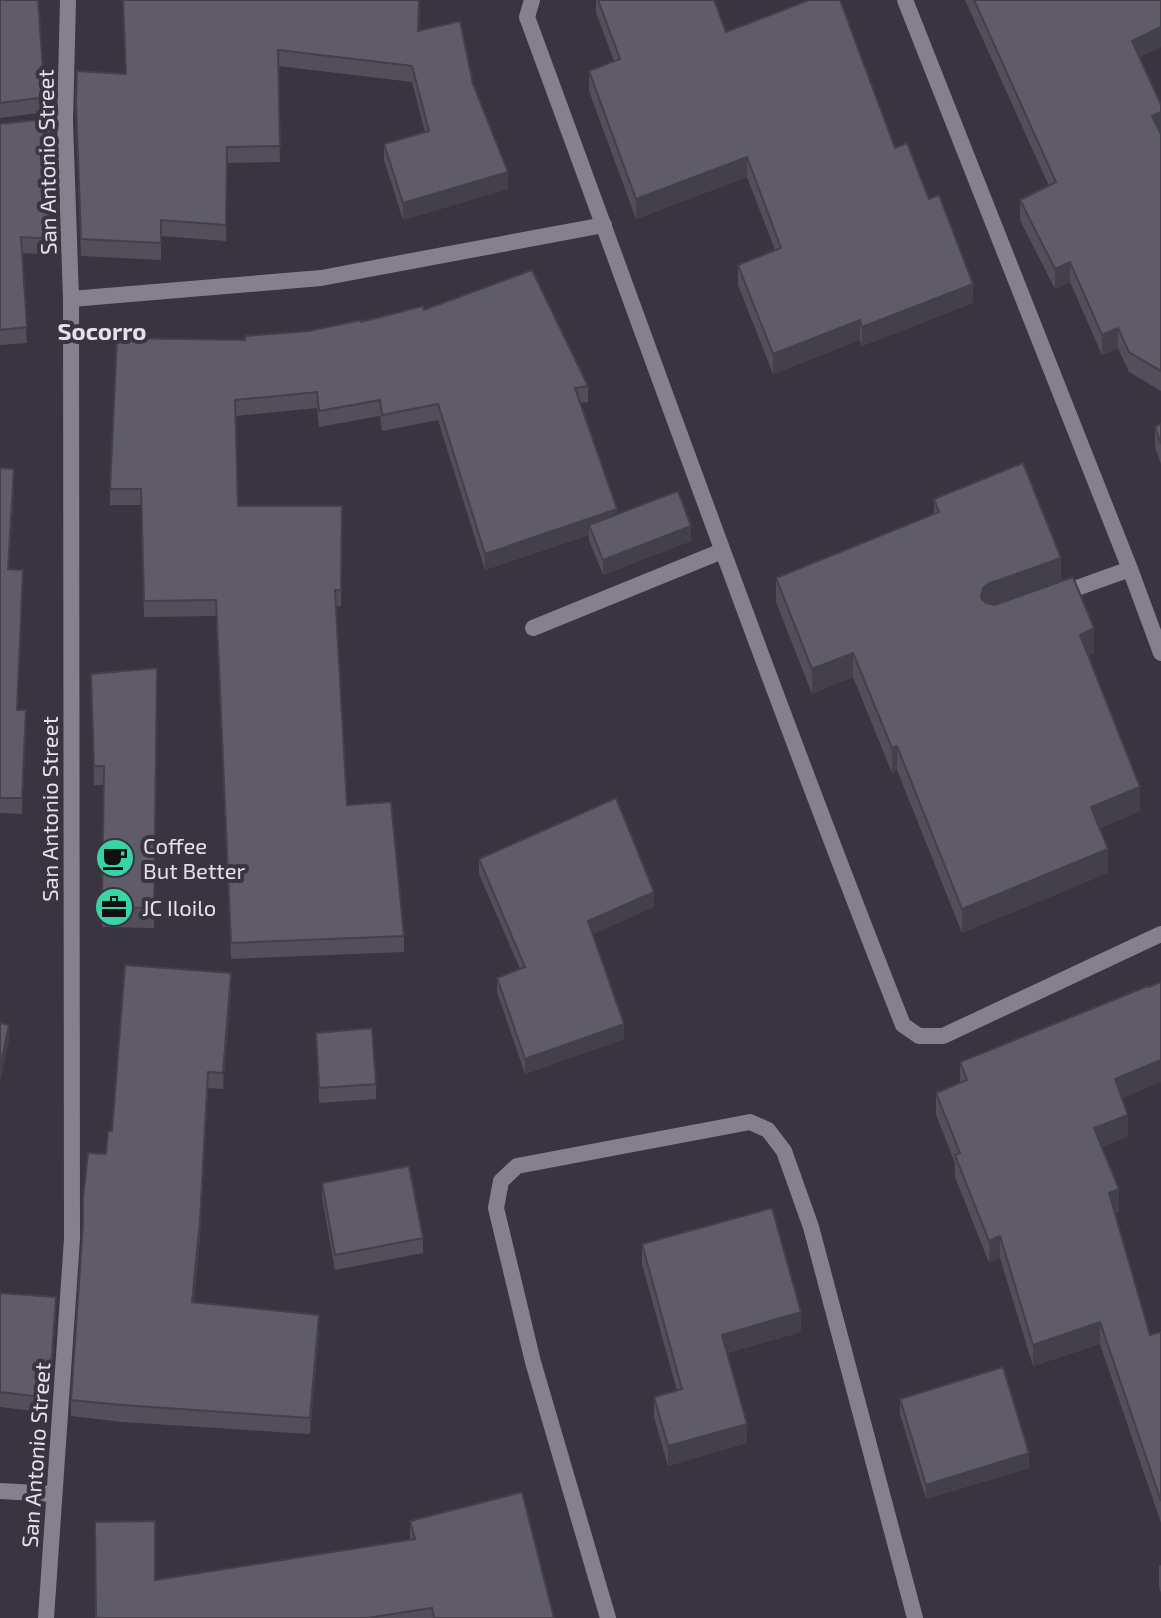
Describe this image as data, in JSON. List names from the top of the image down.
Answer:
{
  "streets": {
    "street": ["San Antonio Street"]
  },
  "districts": ["Socorro"],
  "places": {
    "cafe": ["Coffee But Better"],
    "office": ["JC Iloilo"]
  }
}
